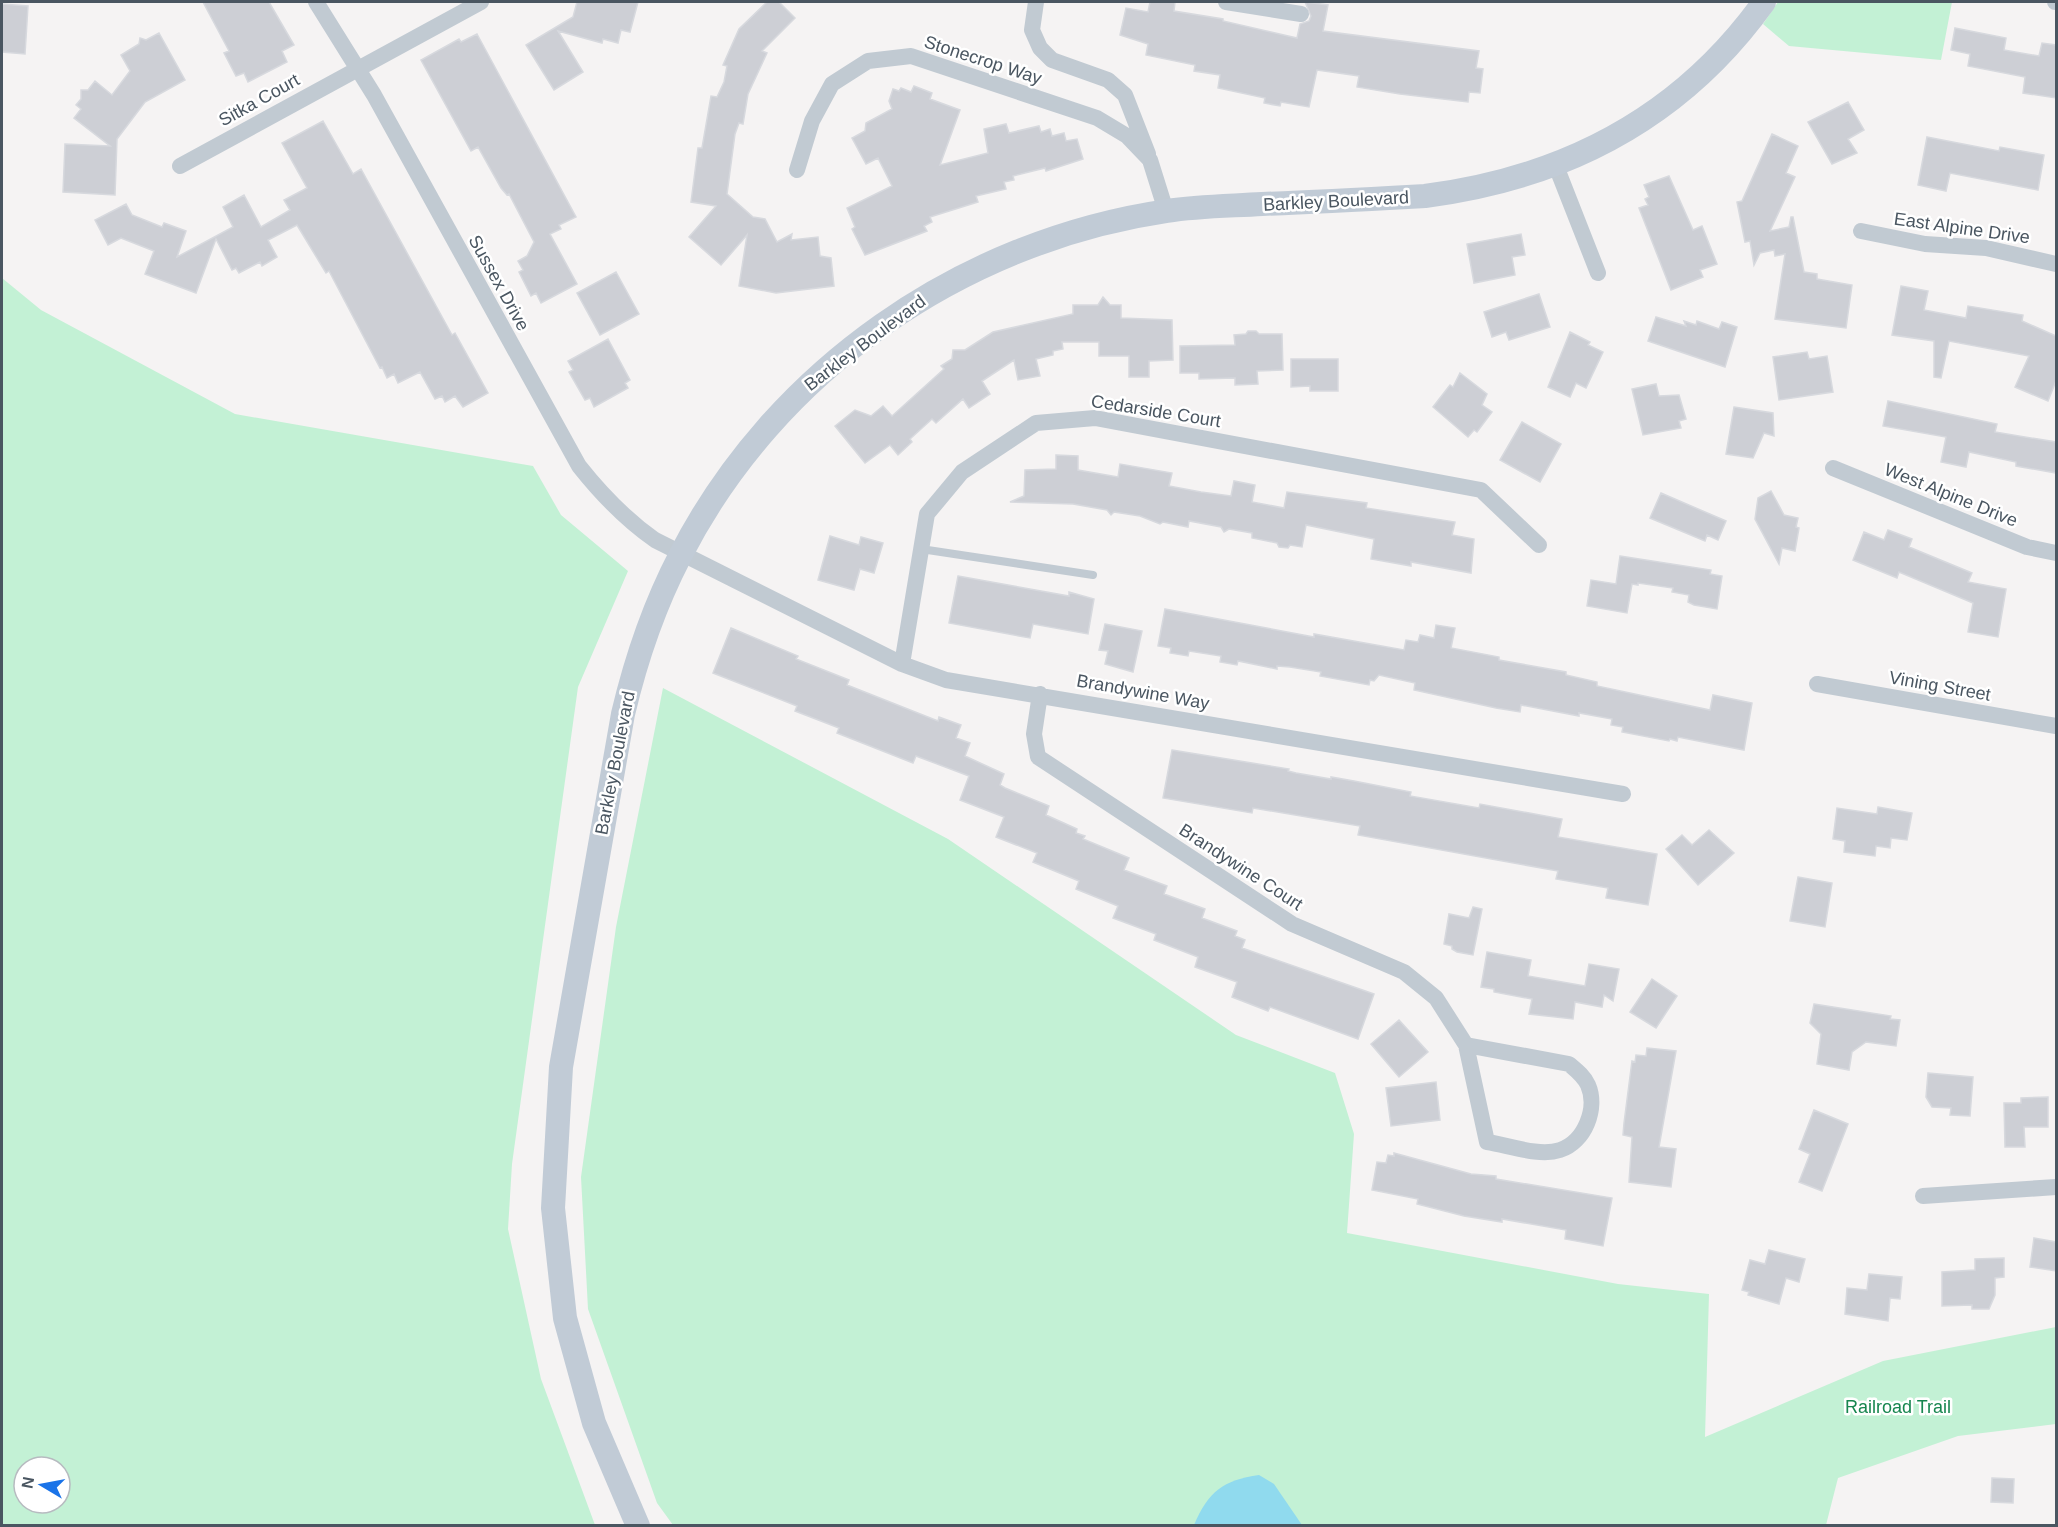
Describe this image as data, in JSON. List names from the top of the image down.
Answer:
{
  "streets": {
    "main road": ["Barkley Boulevard"],
    "street": [
      "Stonecrop Way",
      "Sitka Court",
      "East Alpine Drive",
      "Sussex Drive",
      "Cedarside Court",
      "West Alpine Drive",
      "Vining Street",
      "Brandywine Way",
      "Brandywine Court"
    ]
  },
  "crossings": [
    ["Stonecrop Way", "Barkley Boulevard"],
    ["Sitka Court", "Sussex Drive"],
    ["Barkley Boulevard", "Sussex Drive"],
    ["Barkley Boulevard", "Brandywine Way"],
    ["Sussex Drive", "Brandywine Way"],
    ["Cedarside Court", "Brandywine Way"],
    ["Brandywine Way", "Brandywine Court"]
  ],
  "parks": ["Railroad Trail"],
  "north": "left"
}
